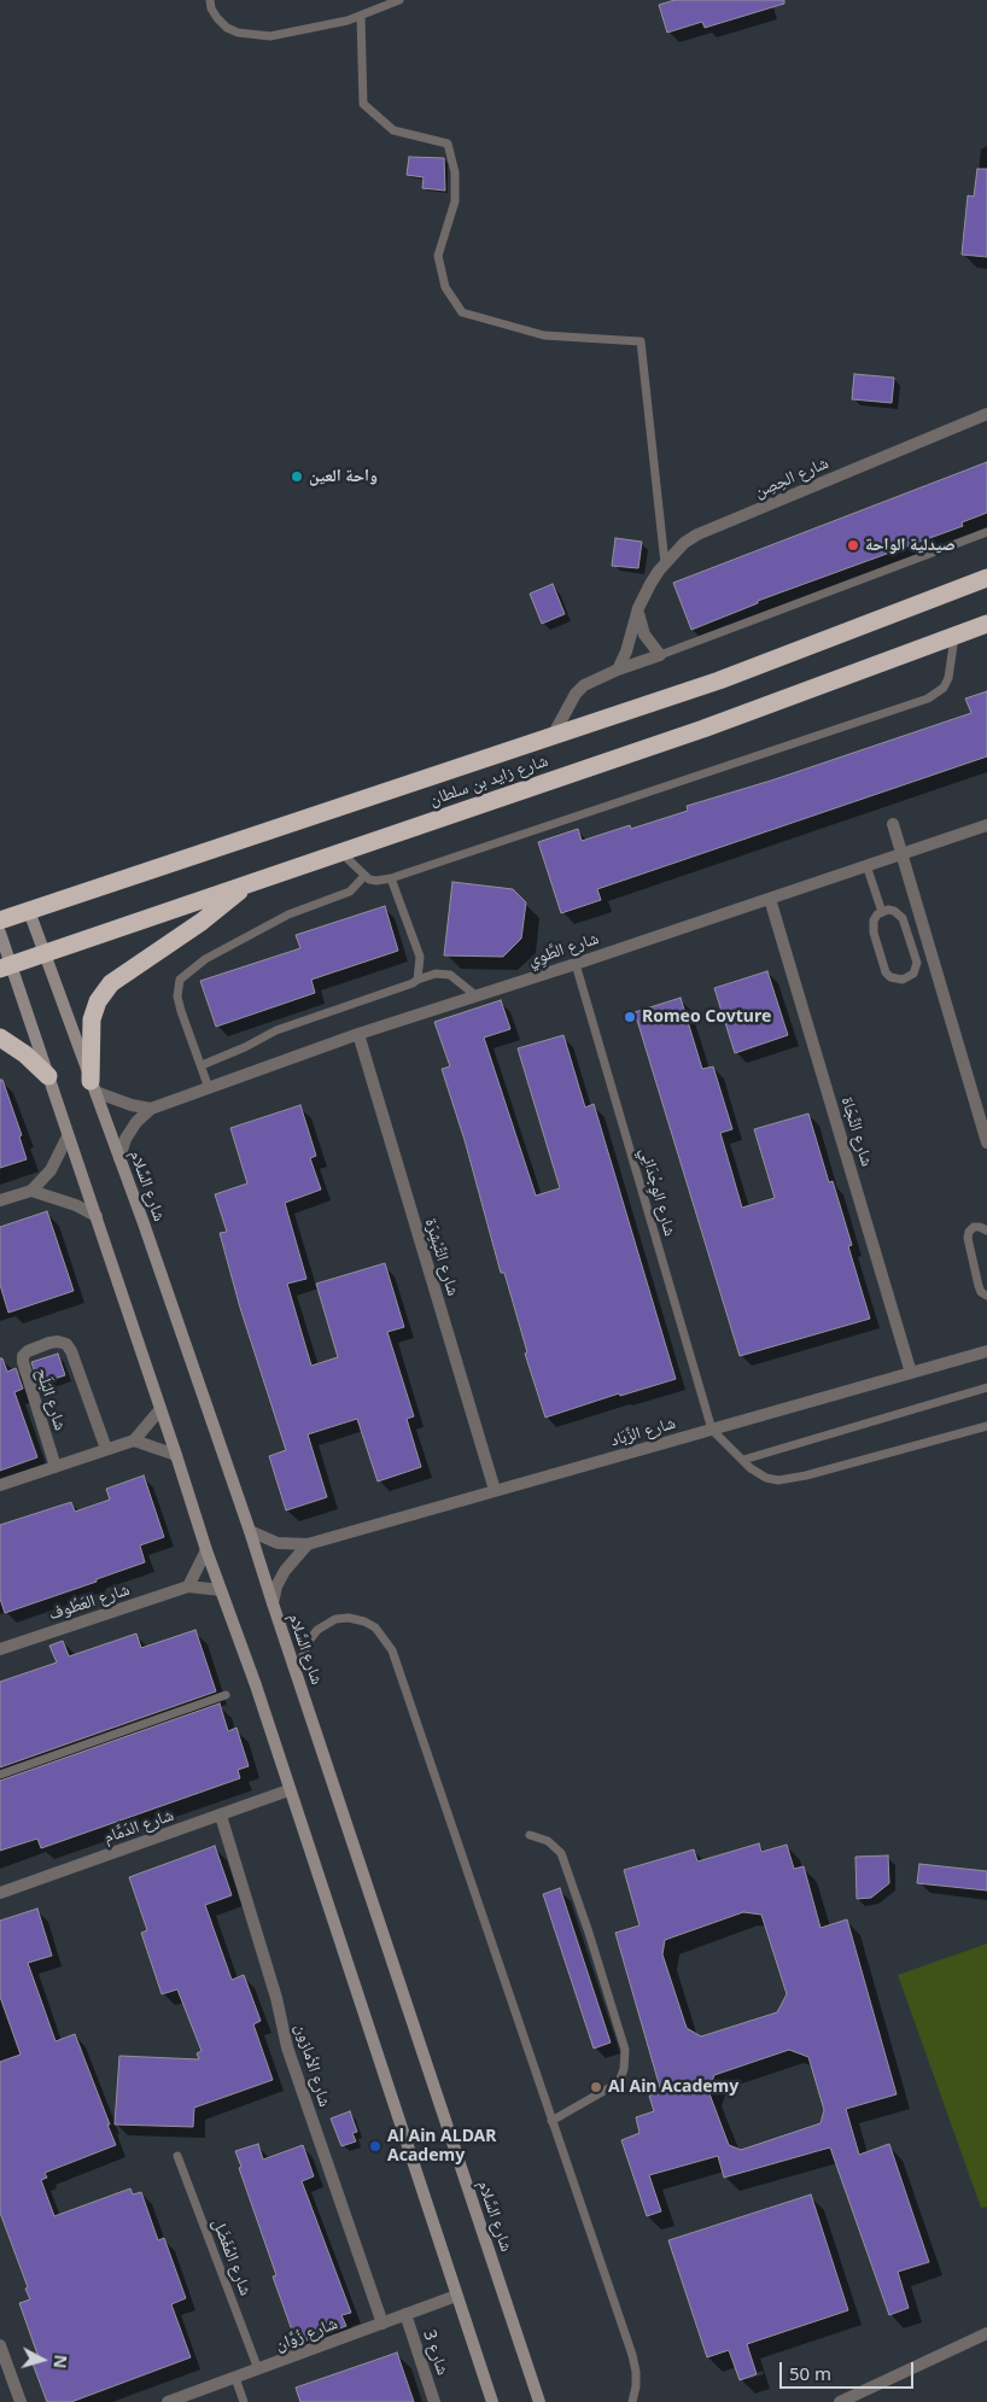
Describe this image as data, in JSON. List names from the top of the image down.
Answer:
{
  "streets": {
    "highway": ["شارع زايد بن سلطان"],
    "street": [
      "شارع الحِصِن",
      "شارع الطَّوِي",
      "شارع النَّجَاة",
      "شارع السَّلام",
      "شارع التَّبْشِرَة",
      "شارع البَلَح",
      "شارع الزَّبَاد",
      "شارع العَطُوف",
      "شارع الدَمَّام",
      "شارع الأمازون",
      "شارع زُوَّان",
      "شارع 3"
    ],
    "lane": ["شارع الوِجْدَانِي", "شارع المُفَضَل"]
  },
  "crossings": [
    ["شارع زايد بن سلطان", "شارع السَّلام"],
    ["شارع الطَّوِي", "شارع النَّجَاة"],
    ["شارع الطَّوِي", "شارع السَّلام"],
    ["شارع الطَّوِي", "شارع الوِجْدَانِي"],
    ["شارع الطَّوِي", "شارع التَّبْشِرَة"],
    ["شارع النَّجَاة", "شارع الزَّبَاد"],
    ["شارع السَّلام", "شارع الزَّبَاد"],
    ["شارع الوِجْدَانِي", "شارع الزَّبَاد"],
    ["شارع التَّبْشِرَة", "شارع الزَّبَاد"],
    ["شارع الدَمَّام", "شارع الأمازون"],
    ["شارع الأمازون", "شارع زُوَّان"],
    ["شارع المُفَضَل", "شارع زُوَّان"],
    ["شارع زُوَّان", "شارع 3"]
  ],
  "places": [
    "واحة العين",
    "صيدلية الواحة",
    "Romeo Covture",
    "Al Ain Academy",
    "Al Ain ALDAR Academy"
  ],
  "scale_bar": "50 m",
  "north": "right"
}
